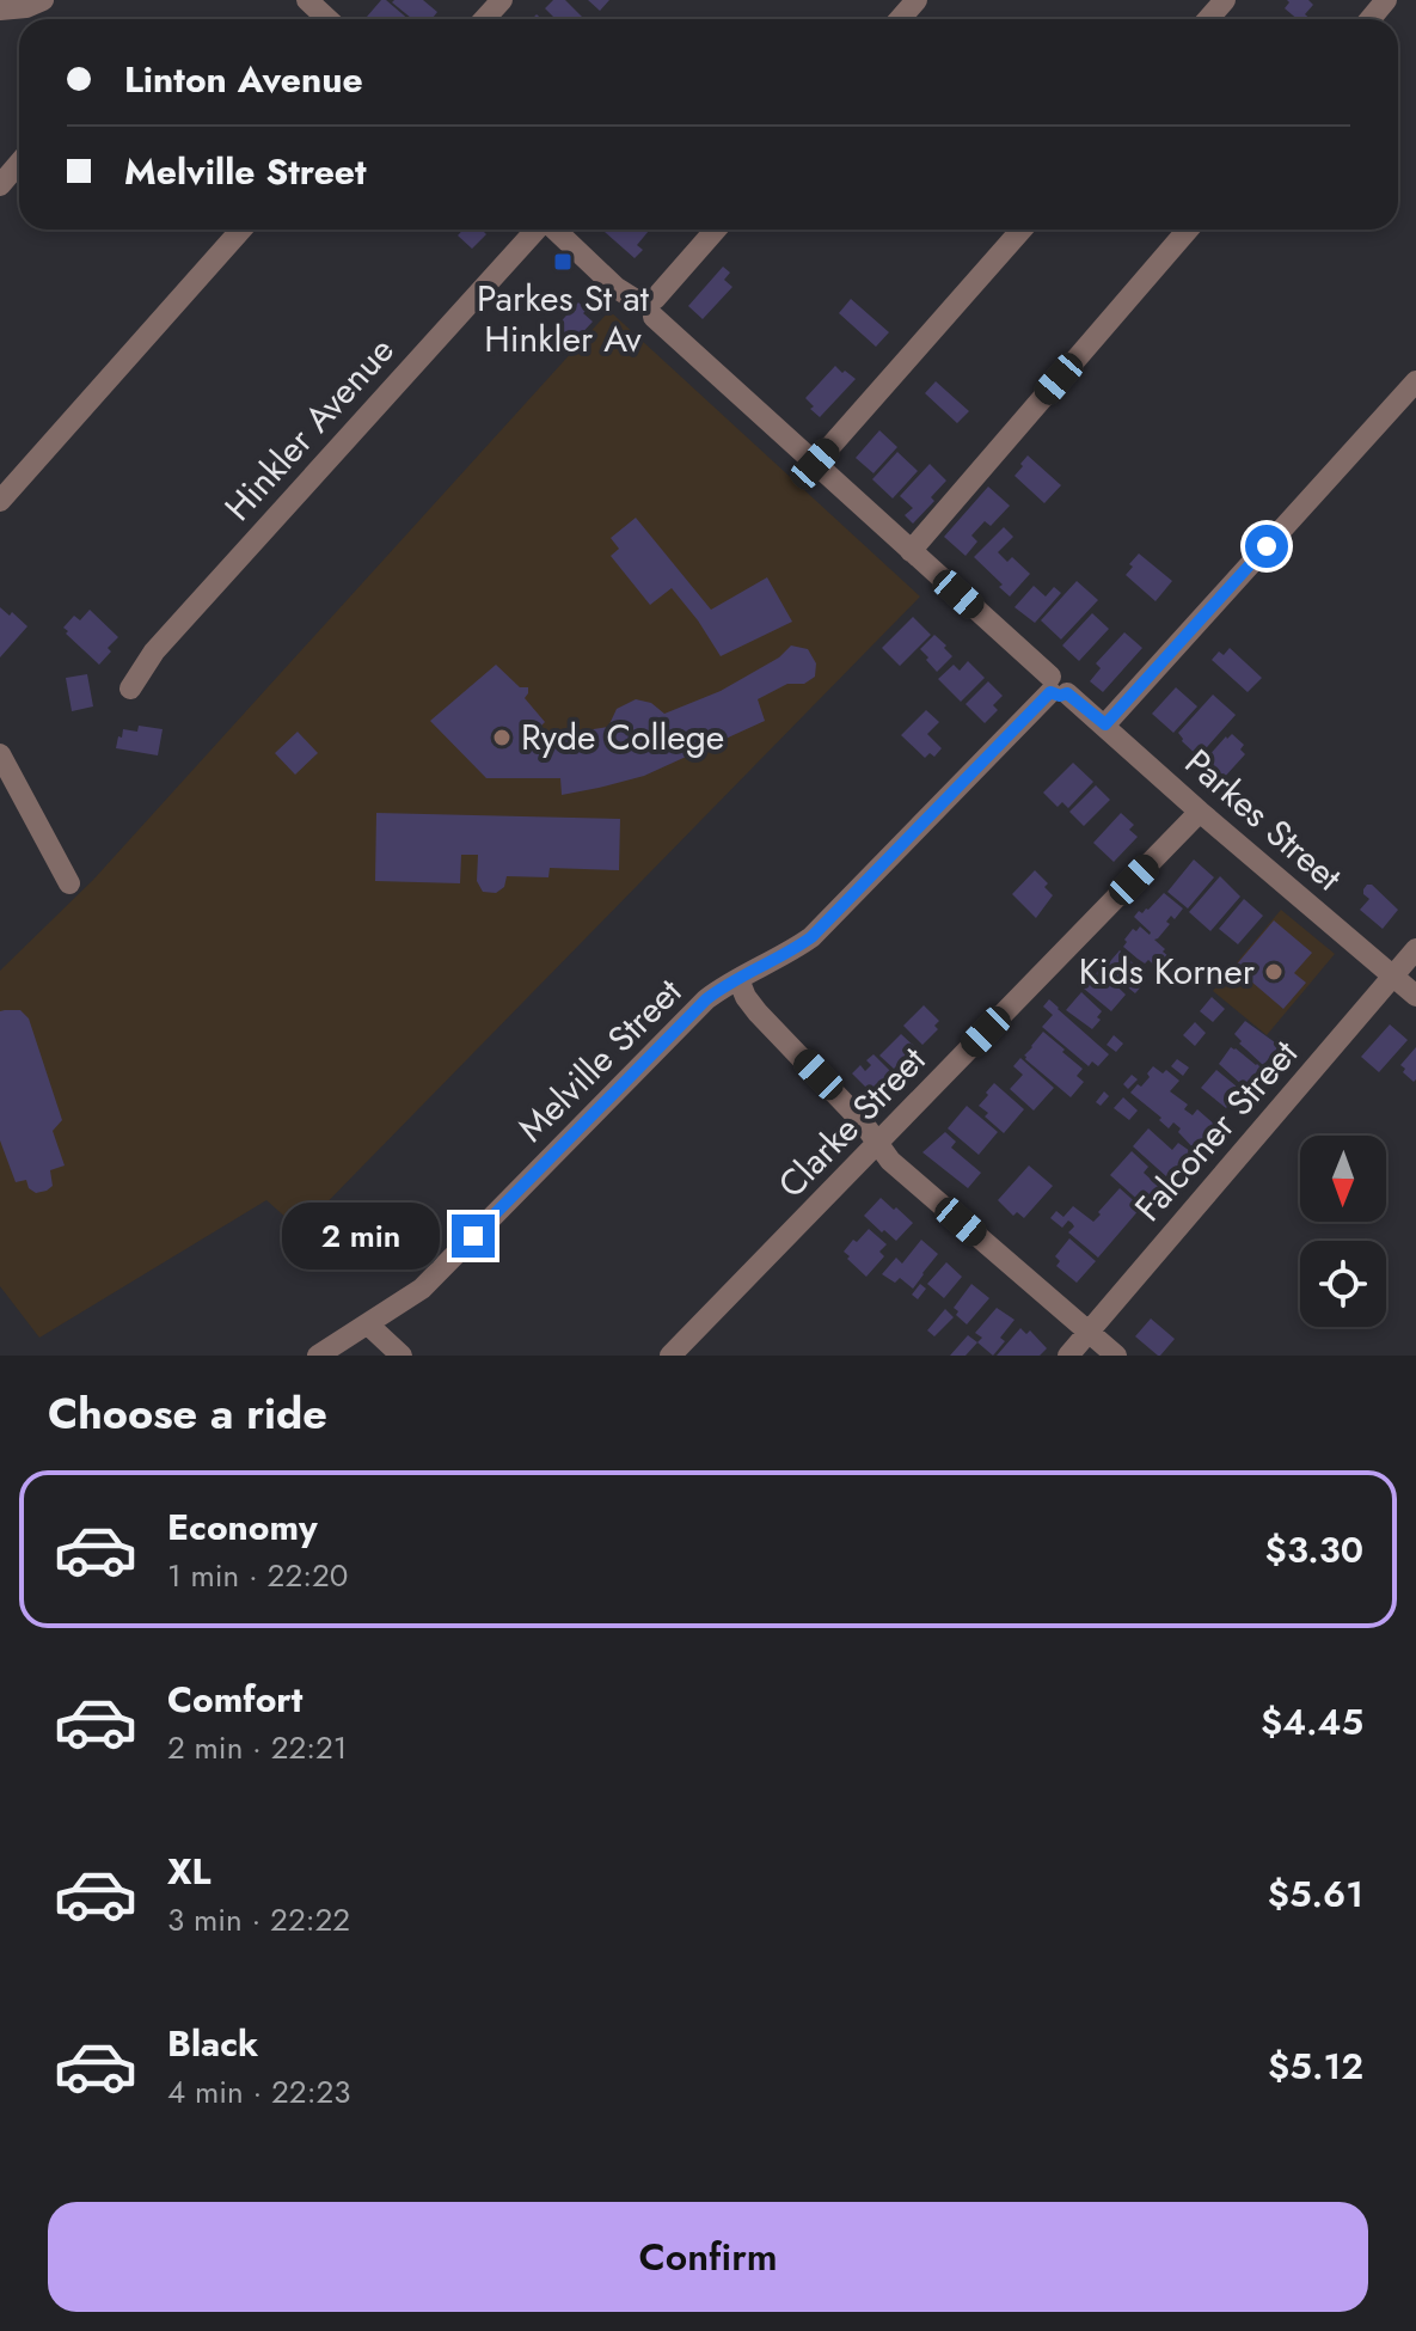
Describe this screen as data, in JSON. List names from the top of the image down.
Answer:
{
  "streets": {
    "street": [
      "Hinkler Avenue",
      "Parkes Street",
      "Melville Street",
      "Clarke Street",
      "Falconer Street"
    ]
  },
  "crossings": [
    ["Parkes Street", "Melville Street"],
    ["Parkes Street", "Clarke Street"],
    ["Parkes Street", "Falconer Street"]
  ],
  "places": {
    "transit": ["Parkes St at Hinkler Av"],
    "other": ["Ryde College", "Kids Korner"]
  },
  "north": "bottom",
  "page": {
    "banner": ["Linton Avenue", "Melville Street"],
    "bubble": "2 min",
    "heading": "Choose a ride",
    "list": [
      {
        "name": "Economy",
        "note": "1 min · 22:20",
        "value": "$3.30"
      },
      {
        "name": "Comfort",
        "note": "2 min · 22:21",
        "value": "$4.45"
      },
      {
        "name": "XL",
        "note": "3 min · 22:22",
        "value": "$5.61"
      },
      {
        "name": "Black",
        "note": "4 min · 22:23",
        "value": "$5.12"
      }
    ],
    "buttons": "Confirm"
  }
}
